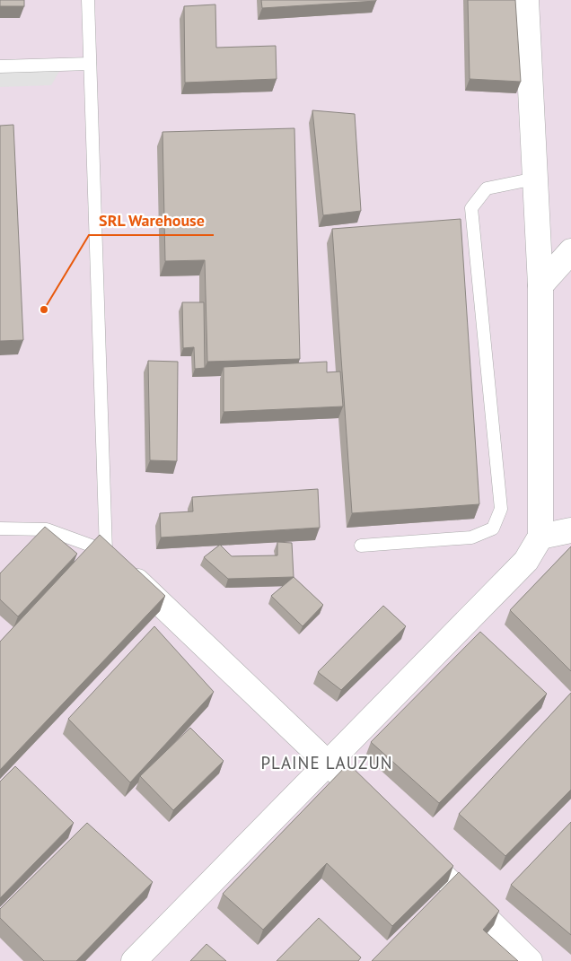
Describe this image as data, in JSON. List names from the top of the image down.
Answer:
{
  "districts": ["PLAINE LAUZUN"],
  "places": ["SRL Warehouse"]
}
